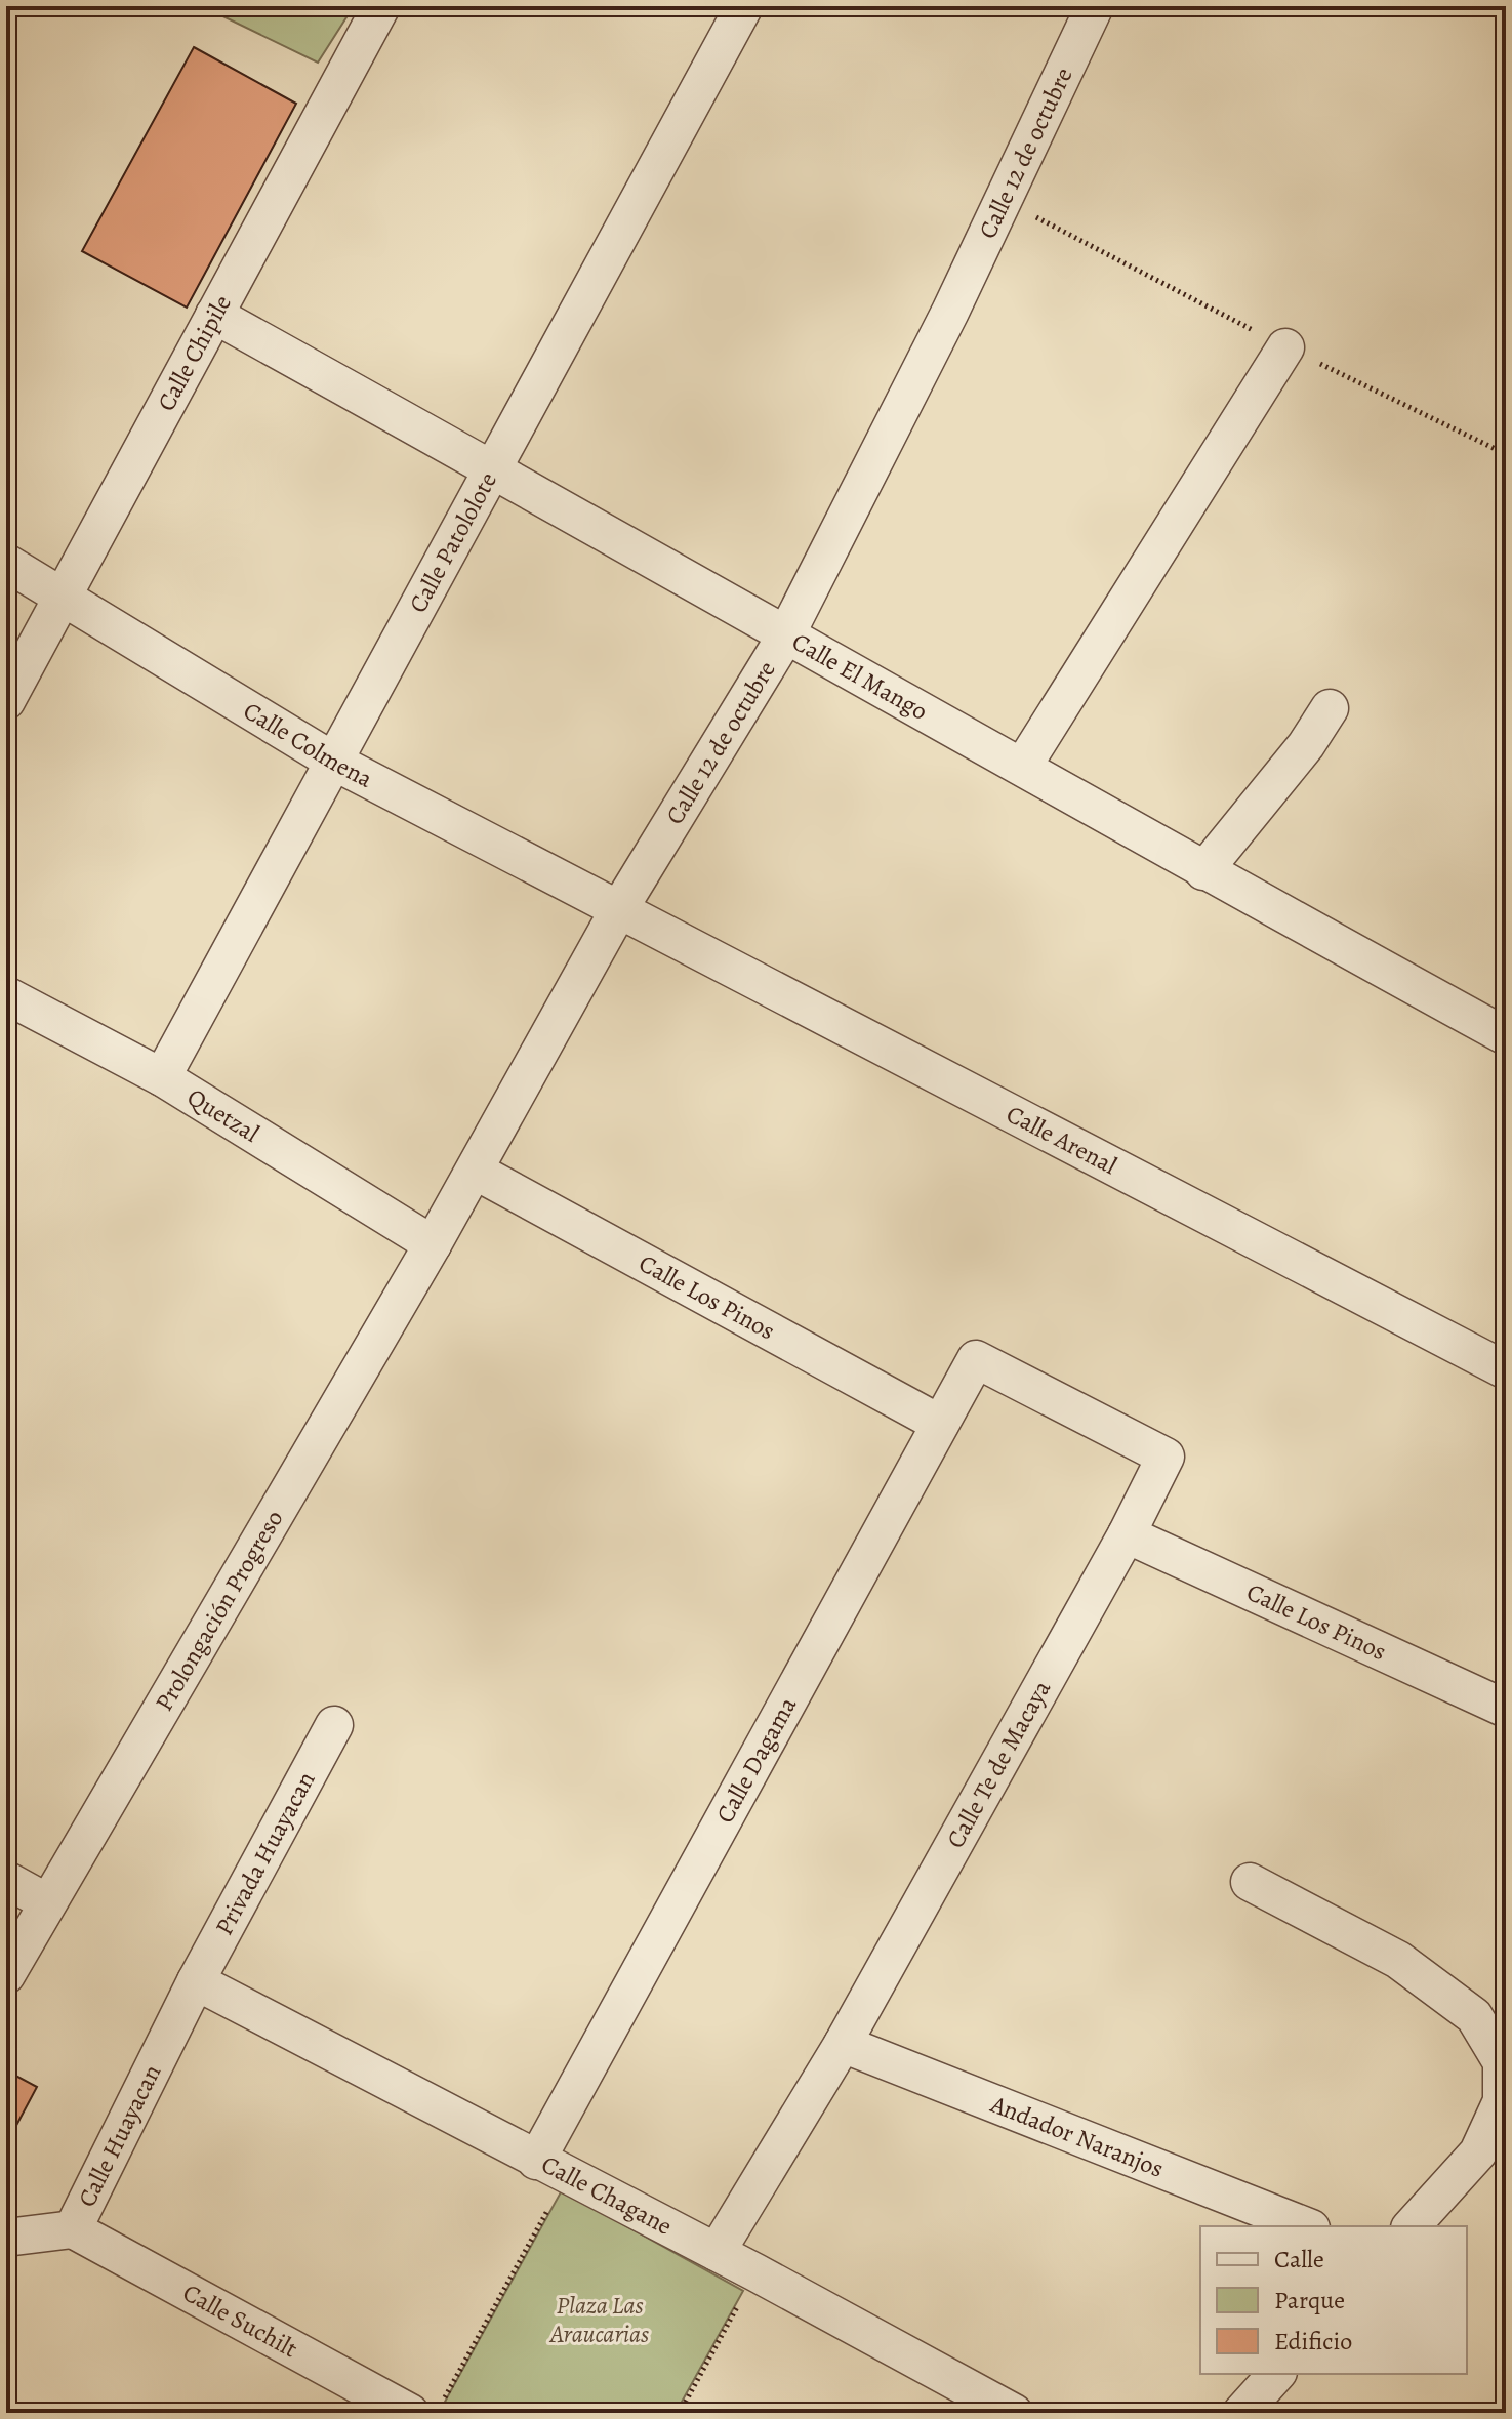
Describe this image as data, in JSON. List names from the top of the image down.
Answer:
{
  "streets": {
    "street": [
      "Calle 12 de octubre",
      "Calle Chipile",
      "Calle Patololote",
      "Calle El Mango",
      "Calle Colmena",
      "Quetzal",
      "Calle Arenal",
      "Calle Los Pinos",
      "Prolongación Progreso",
      "Calle Dagama",
      "Calle Te de Macaya",
      "Privada Huayacan",
      "Andador Naranjos",
      "Calle Huayacan",
      "Calle Chagane",
      "Calle Suchilt"
    ]
  },
  "crossings": [
    ["Calle 12 de octubre", "Calle El Mango"],
    ["Calle 12 de octubre", "Calle Colmena"],
    ["Calle 12 de octubre", "Quetzal"],
    ["Calle 12 de octubre", "Calle Arenal"],
    ["Calle 12 de octubre", "Calle Los Pinos"],
    ["Calle 12 de octubre", "Prolongación Progreso"],
    ["Calle Chipile", "Calle El Mango"],
    ["Calle Chipile", "Calle Colmena"],
    ["Calle Patololote", "Calle El Mango"],
    ["Calle Patololote", "Calle Colmena"],
    ["Calle Patololote", "Quetzal"],
    ["Calle Colmena", "Calle Arenal"],
    ["Quetzal", "Prolongación Progreso"],
    ["Calle Los Pinos", "Calle Dagama"],
    ["Calle Los Pinos", "Calle Te de Macaya"],
    ["Calle Dagama", "Calle Te de Macaya"],
    ["Calle Dagama", "Calle Chagane"],
    ["Calle Te de Macaya", "Andador Naranjos"],
    ["Calle Te de Macaya", "Calle Chagane"],
    ["Privada Huayacan", "Calle Huayacan"],
    ["Privada Huayacan", "Calle Chagane"],
    ["Calle Huayacan", "Calle Chagane"],
    ["Calle Huayacan", "Calle Suchilt"]
  ],
  "parks": ["Plaza Las Araucarias"],
  "legend": ["Calle", "Parque", "Edificio"]
}
